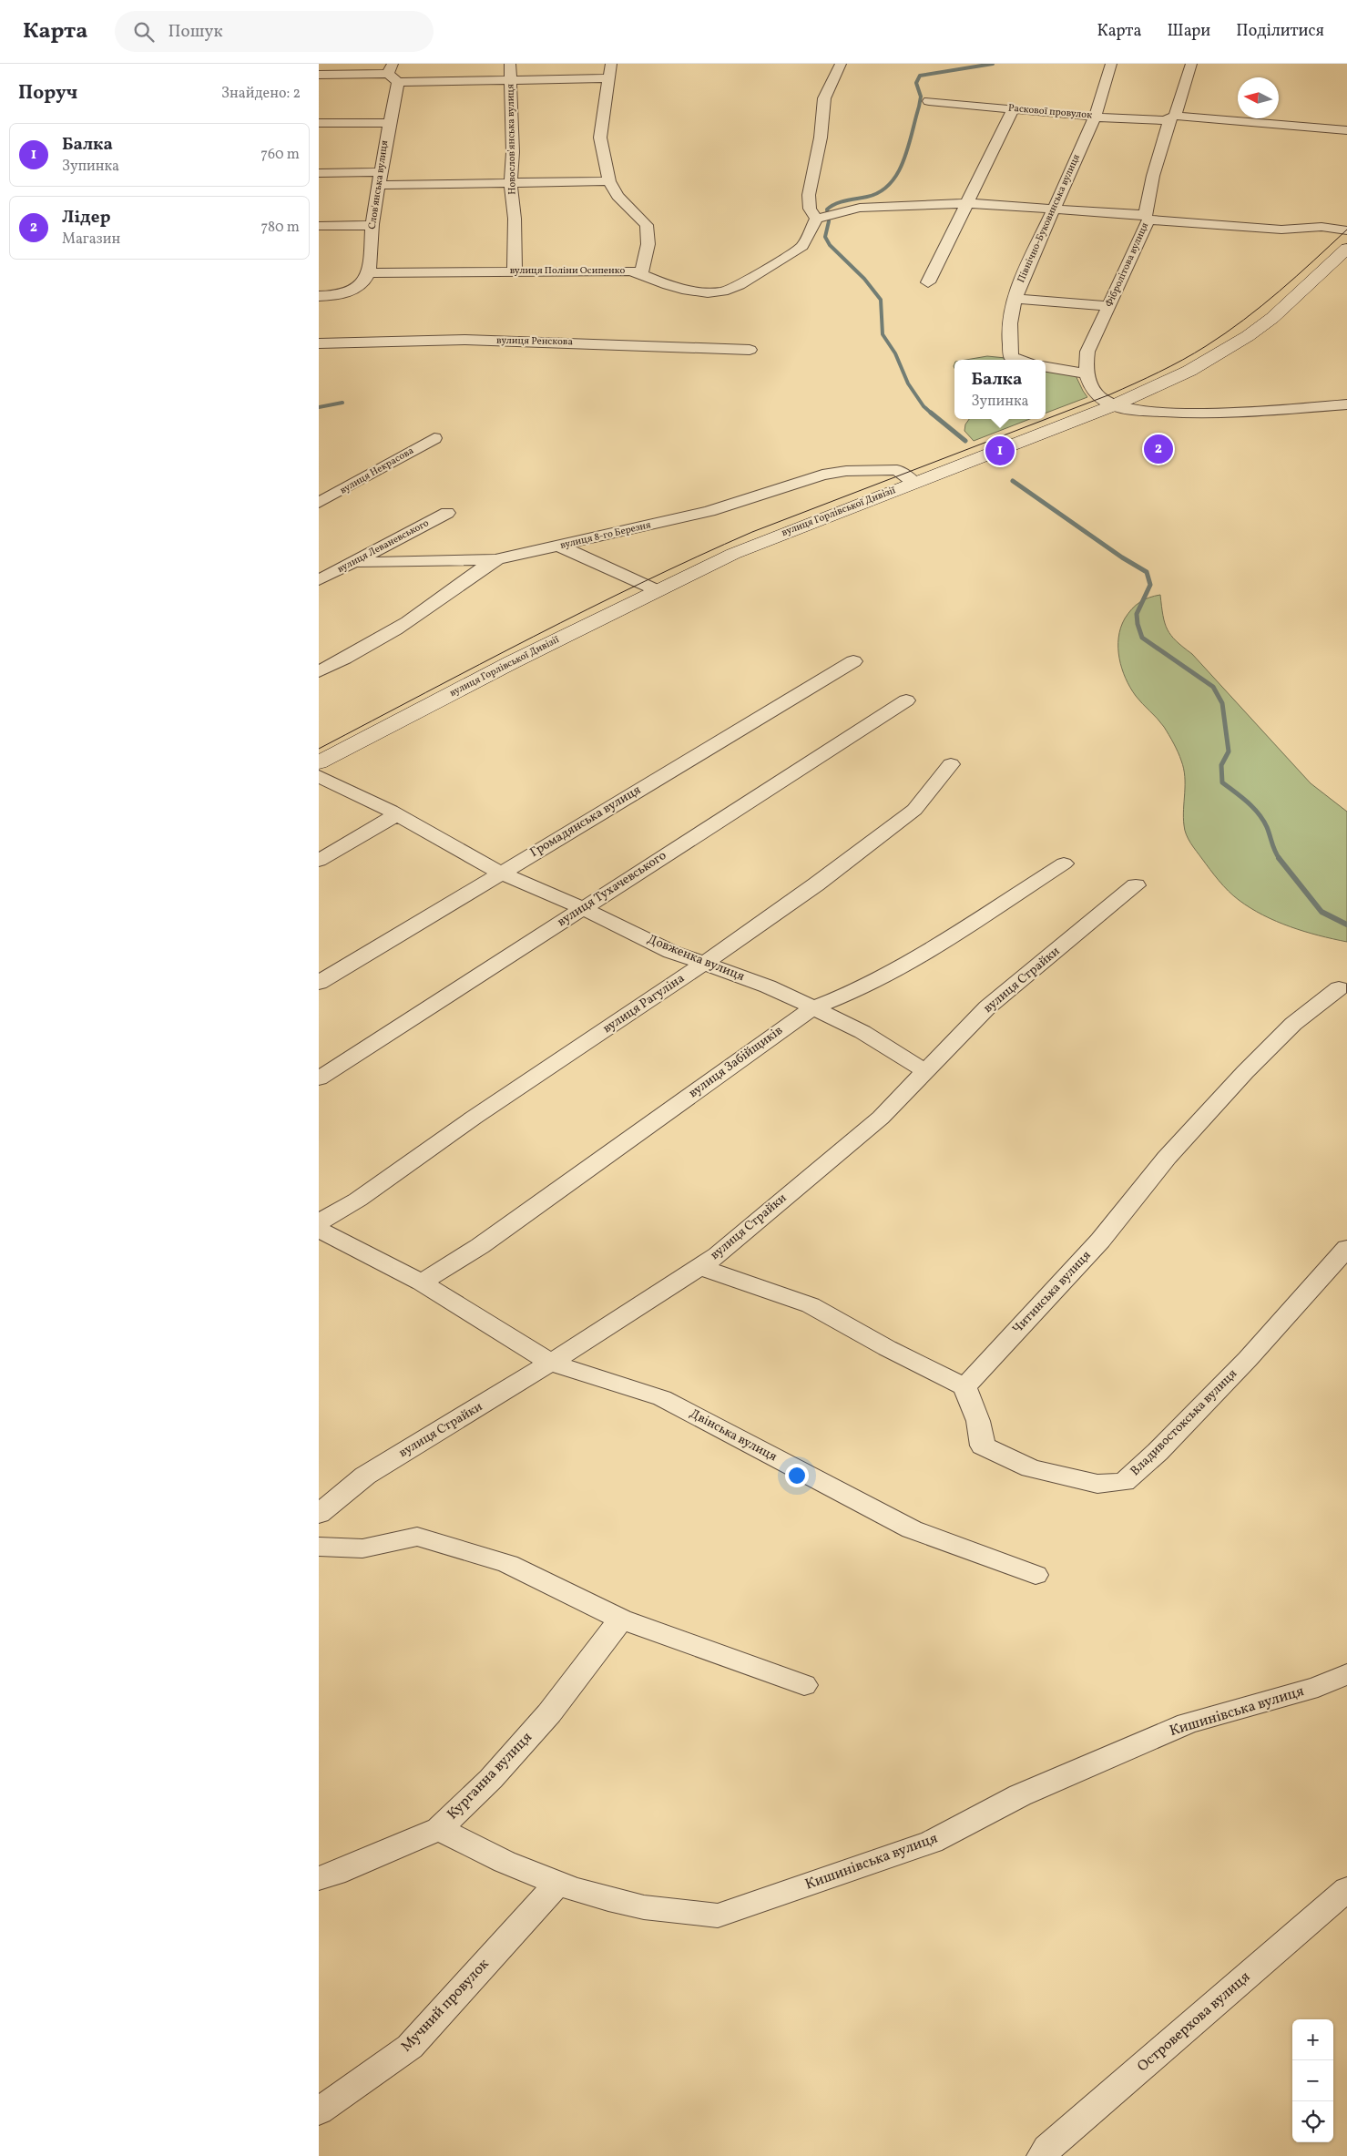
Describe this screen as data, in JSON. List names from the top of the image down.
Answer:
{
  "streets": {
    "main road": ["вулиця Горлівської Дивізії"],
    "street": [
      "Раскової провулок",
      "Новослов'янська вулиця",
      "Слов'янська вулиця",
      "Північно-Буковинська вулиця",
      "Фібролітова вулиця",
      "вулиця Поліни Осипенко",
      "вулиця Ренскова",
      "вулиця Некрасова",
      "вулиця 8-го Березня",
      "вулиця Леваневського",
      "Громадянська вулиця",
      "вулиця Тухачевського",
      "Довженка вулиця",
      "вулиця Страйки",
      "вулиця Рагуліна",
      "вулиця Забійщиків",
      "Читинська вулиця",
      "Владивостокська вулиця",
      "Двінська вулиця",
      "Кишинівська вулиця",
      "Курганна вулиця",
      "Мучний провулок",
      "Островерхова вулиця"
    ]
  },
  "crossings": [
    ["Раскової провулок", "Північно-Буковинська вулиця"],
    ["Раскової провулок", "Фібролітова вулиця"],
    ["Новослов'янська вулиця", "вулиця Поліни Осипенко"],
    ["Слов'янська вулиця", "вулиця Поліни Осипенко"],
    ["вулиця Горлівської Дивізії", "вулиця 8-го Березня"],
    ["Громадянська вулиця", "Довженка вулиця"],
    ["вулиця Тухачевського", "Довженка вулиця"],
    ["Довженка вулиця", "вулиця Страйки"],
    ["Довженка вулиця", "вулиця Рагуліна"],
    ["Довженка вулиця", "вулиця Забійщиків"],
    ["вулиця Страйки", "Двінська вулиця"],
    ["вулиця Забійщиків", "Двінська вулиця"],
    ["Читинська вулиця", "Владивостокська вулиця"],
    ["Кишинівська вулиця", "Курганна вулиця"],
    ["Кишинівська вулиця", "Мучний провулок"]
  ],
  "north": "left",
  "page": {
    "header": "Карта",
    "search": "Пошук",
    "nav": ["Карта", "Шари", "Поділитися"],
    "heading": ["Поруч", "Знайдено: 2"],
    "list": [
      {
        "mark": "1",
        "name": "Балка",
        "note": "Зупинка",
        "value": "760 m"
      },
      {
        "mark": "2",
        "name": "Лідер",
        "note": "Магазин",
        "value": "780 m"
      }
    ],
    "popup": ["Балка", "Зупинка"],
    "pins": ["2", "1"],
    "map_buttons": ["+", "−"]
  }
}
